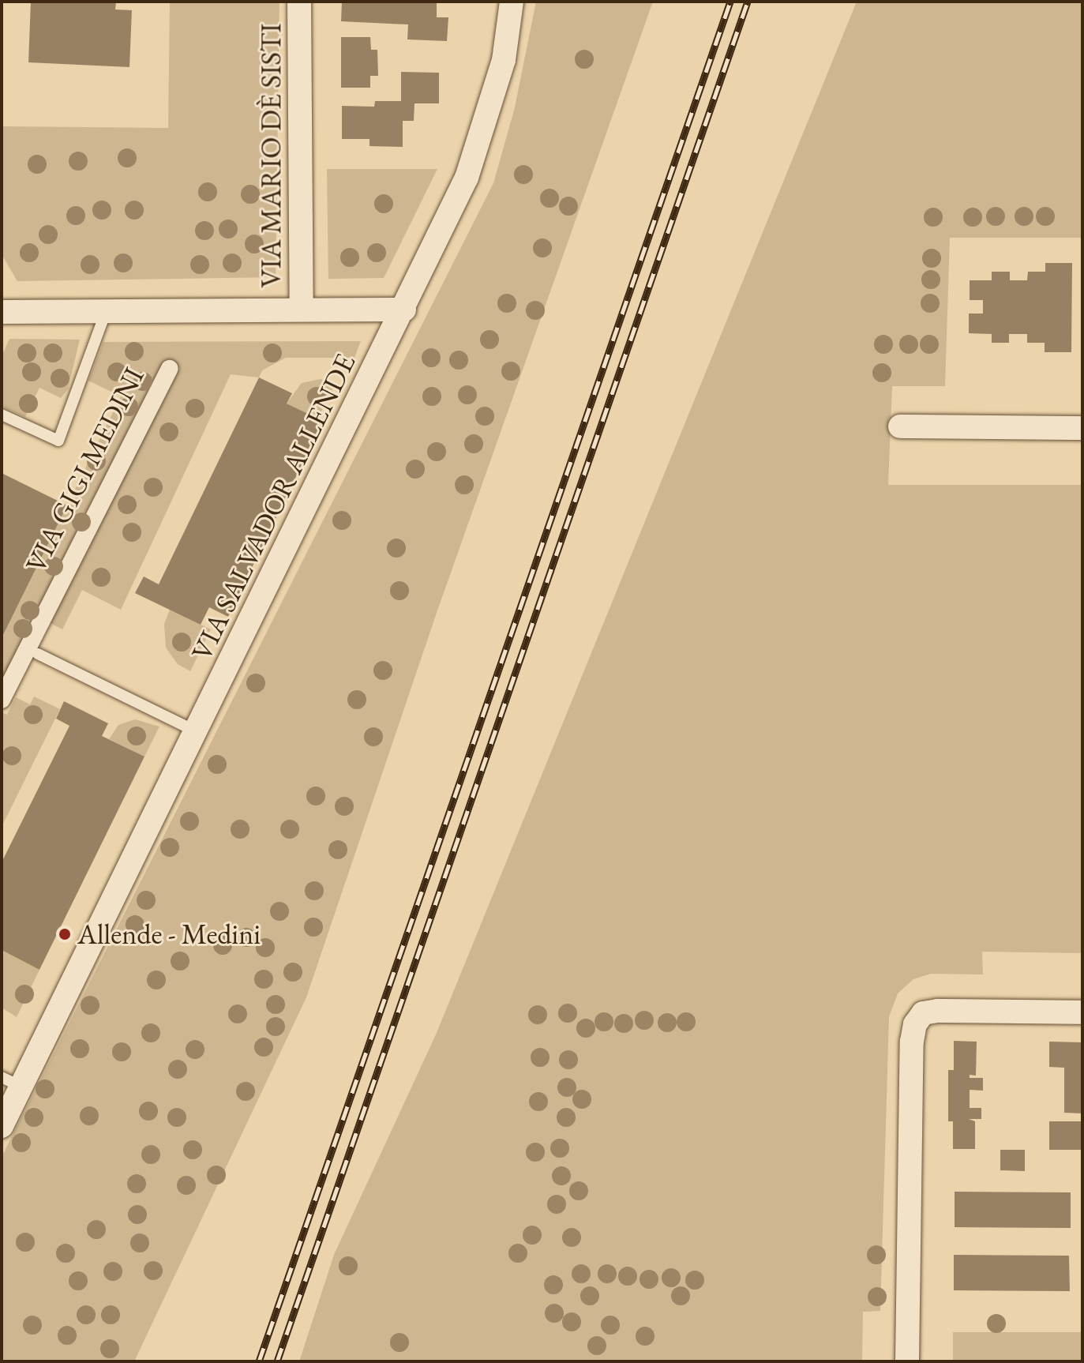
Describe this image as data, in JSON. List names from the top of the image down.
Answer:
{
  "streets": {
    "street": ["VIA MARIO DÈ SISTI", "VIA GIGI MEDINI", "VIA SALVADOR ALLENDE"]
  },
  "places": ["Allende - Medini"]
}
